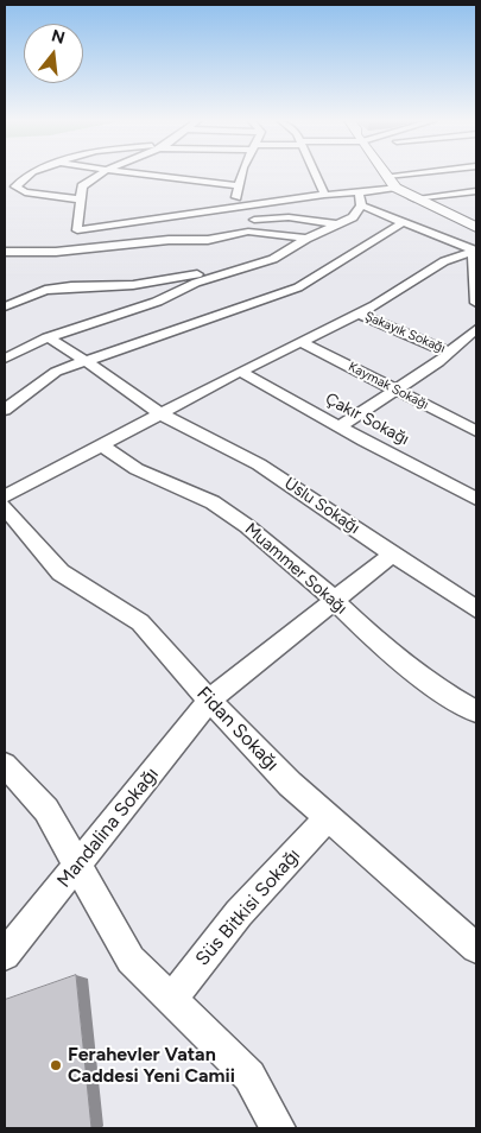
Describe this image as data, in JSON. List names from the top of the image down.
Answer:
{
  "streets": {
    "street": [
      "Şakayık Sokağı",
      "Kaymak Sokağı",
      "Çakır Sokağı",
      "Uslu Sokağı",
      "Muammer Sokağı",
      "Fidan Sokağı",
      "Mandalina Sokağı",
      "Süs Bitkisi Sokağı"
    ]
  },
  "crossings": [
    ["Uslu Sokağı", "Mandalina Sokağı"],
    ["Muammer Sokağı", "Mandalina Sokağı"],
    ["Fidan Sokağı", "Mandalina Sokağı"],
    ["Fidan Sokağı", "Süs Bitkisi Sokağı"]
  ],
  "places": ["Ferahevler Vatan Caddesi Yeni Camii"],
  "north": "top"
}
